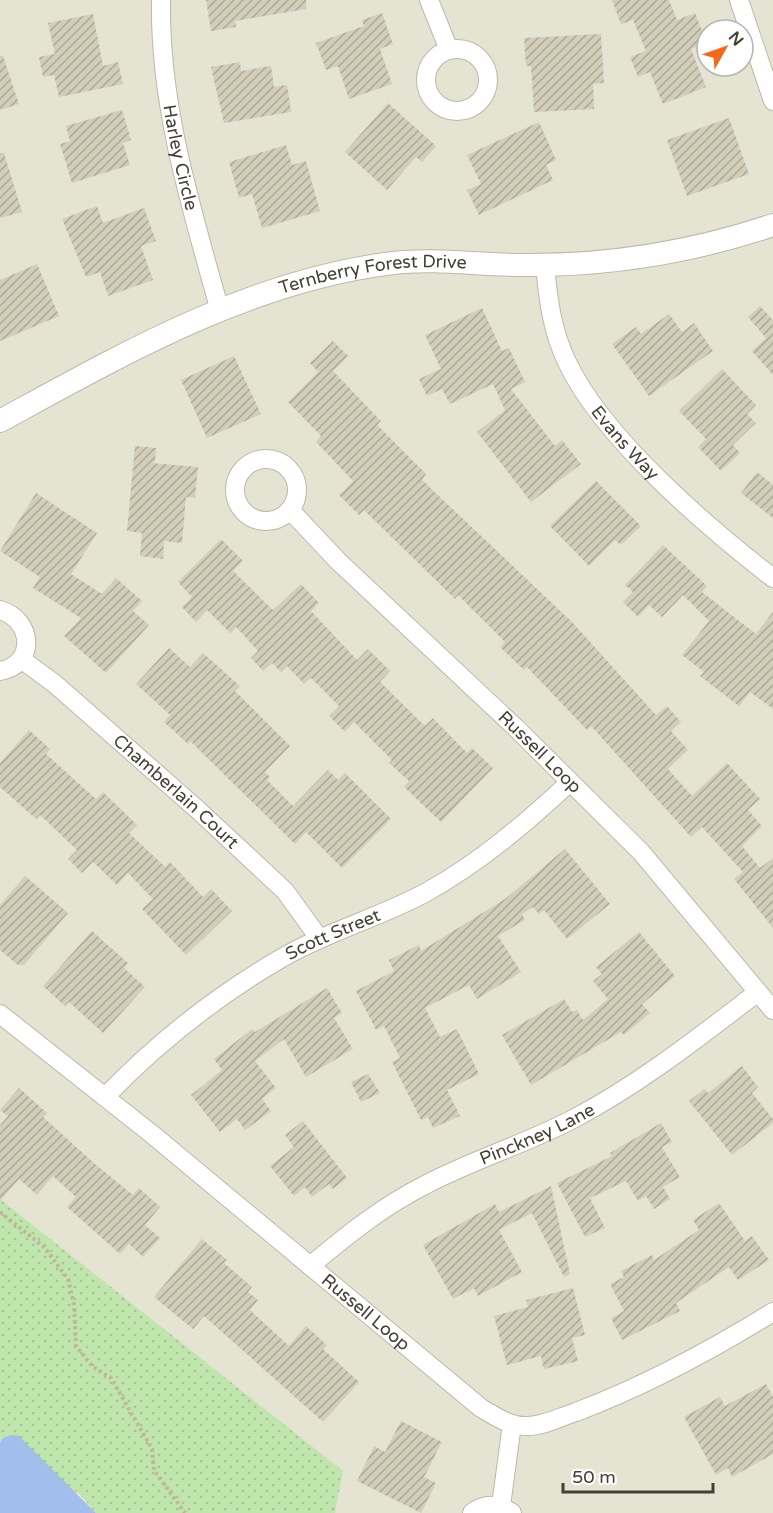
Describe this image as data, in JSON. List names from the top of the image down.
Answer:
{
  "streets": {
    "street": [
      "Harley Circle",
      "Ternberry Forest Drive",
      "Evans Way",
      "Russell Loop",
      "Chamberlain Court",
      "Scott Street",
      "Pinckney Lane"
    ]
  },
  "crossings": [
    ["Harley Circle", "Ternberry Forest Drive"],
    ["Ternberry Forest Drive", "Evans Way"],
    ["Russell Loop", "Scott Street"],
    ["Russell Loop", "Pinckney Lane"],
    ["Chamberlain Court", "Scott Street"]
  ],
  "scale_bar": "50 m",
  "north": "top right"
}
